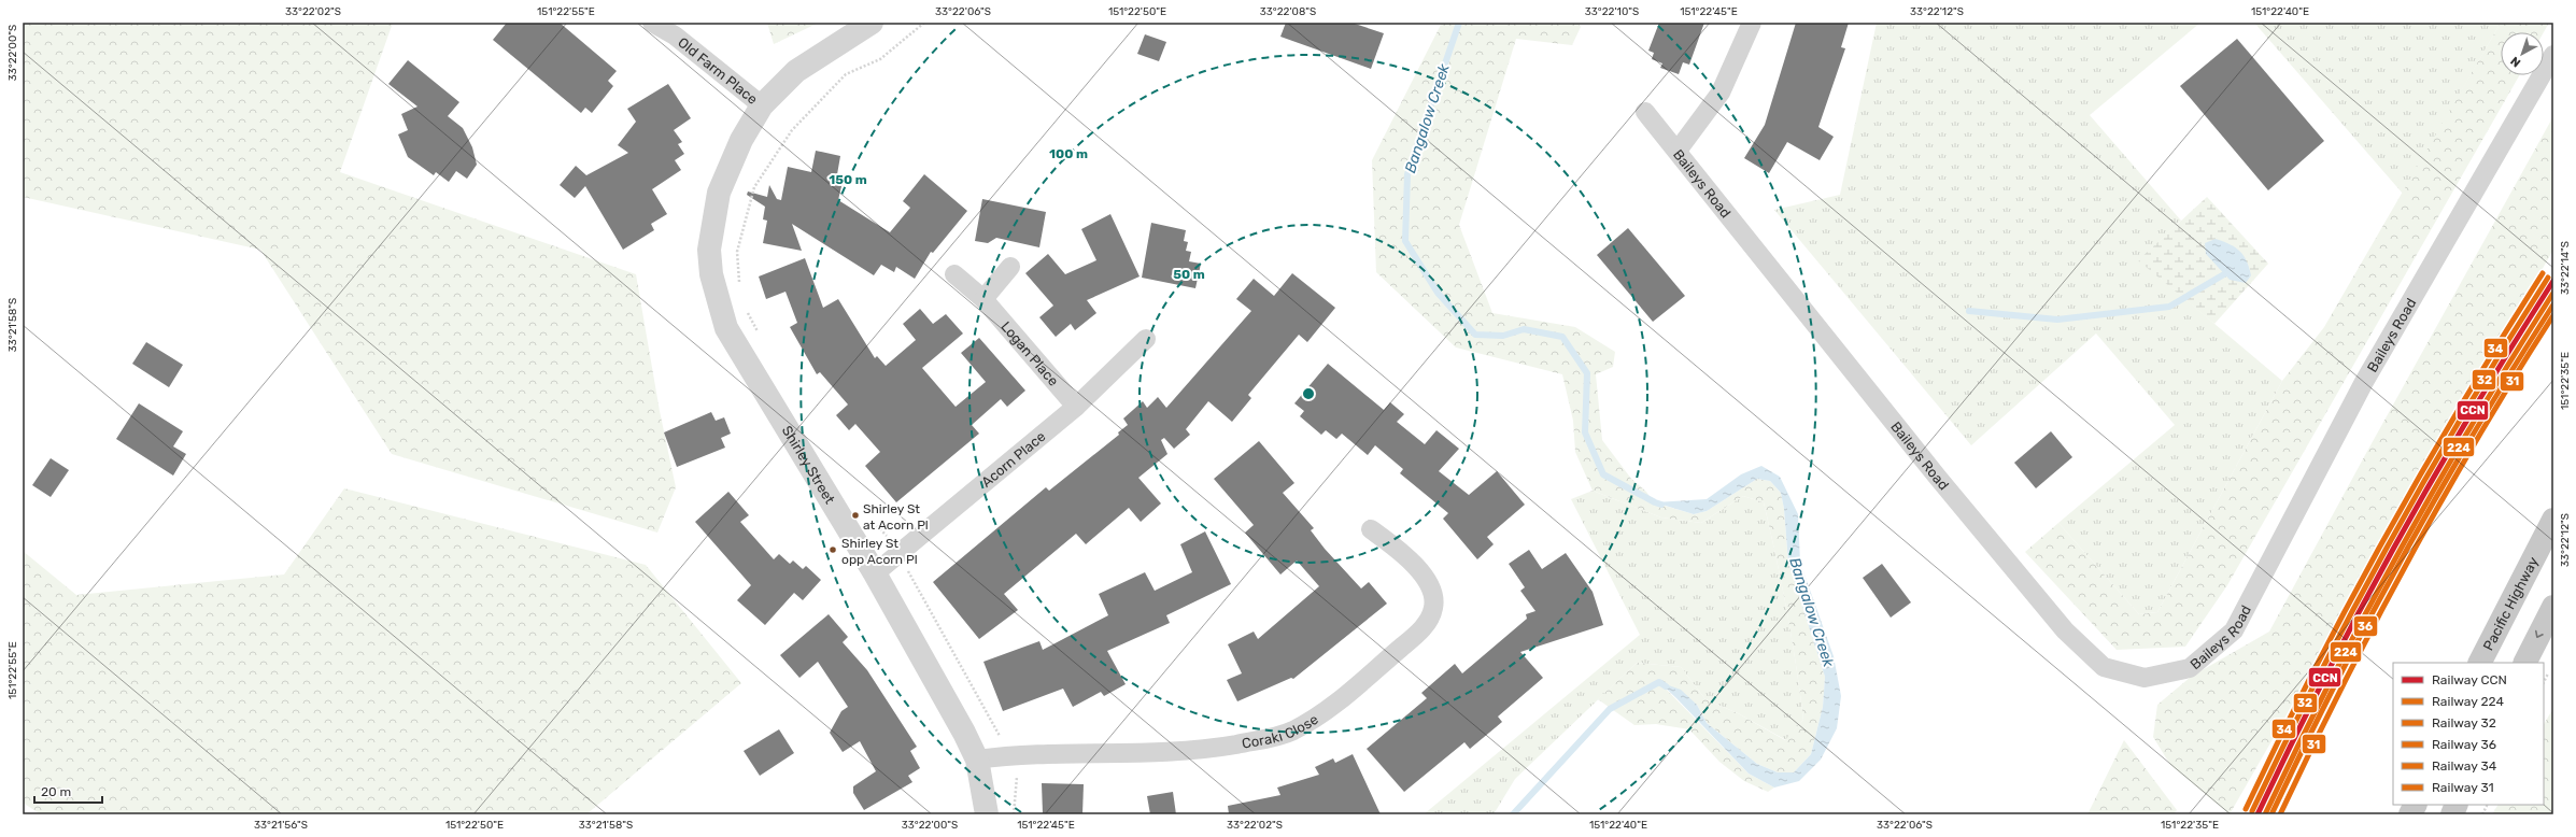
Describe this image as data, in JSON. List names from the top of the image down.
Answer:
{
  "streets": {
    "main road": ["Pacific Highway"],
    "street": [
      "Old Farm Place",
      "Baileys Road",
      "Logan Place",
      "Acorn Place",
      "Shirley Street",
      "Coraki Close"
    ]
  },
  "crossings": [
    ["Old Farm Place", "Shirley Street"],
    ["Logan Place", "Acorn Place"],
    ["Acorn Place", "Shirley Street"],
    ["Shirley Street", "Coraki Close"]
  ],
  "water": ["Bangalow Creek"],
  "places": ["Shirley St at Acorn Pl", "Shirley St opp Acorn Pl"],
  "lines": [
    "rail line 34",
    "rail line 32",
    "rail line CCN",
    "rail line 224",
    "rail line 36",
    "rail line 31"
  ],
  "legend": [
    "Railway CCN",
    "Railway 224",
    "Railway 32",
    "Railway 36",
    "Railway 34",
    "Railway 31"
  ],
  "scale_bar": "20 m",
  "north": "bottom left",
  "coordinates": [
    "33°22'02\"S",
    "151°22'55\"E",
    "33°22'06\"S",
    "151°22'50\"E",
    "33°22'08\"S",
    "33°22'10\"S",
    "151°22'45\"E",
    "33°22'12\"S",
    "151°22'40\"E",
    "33°22'00\"S",
    "33°22'14\"S",
    "33°21'58\"S",
    "151°22'35\"E",
    "33°21'56\"S"
  ],
  "rings": ["100 m", "150 m", "50 m"]
}
